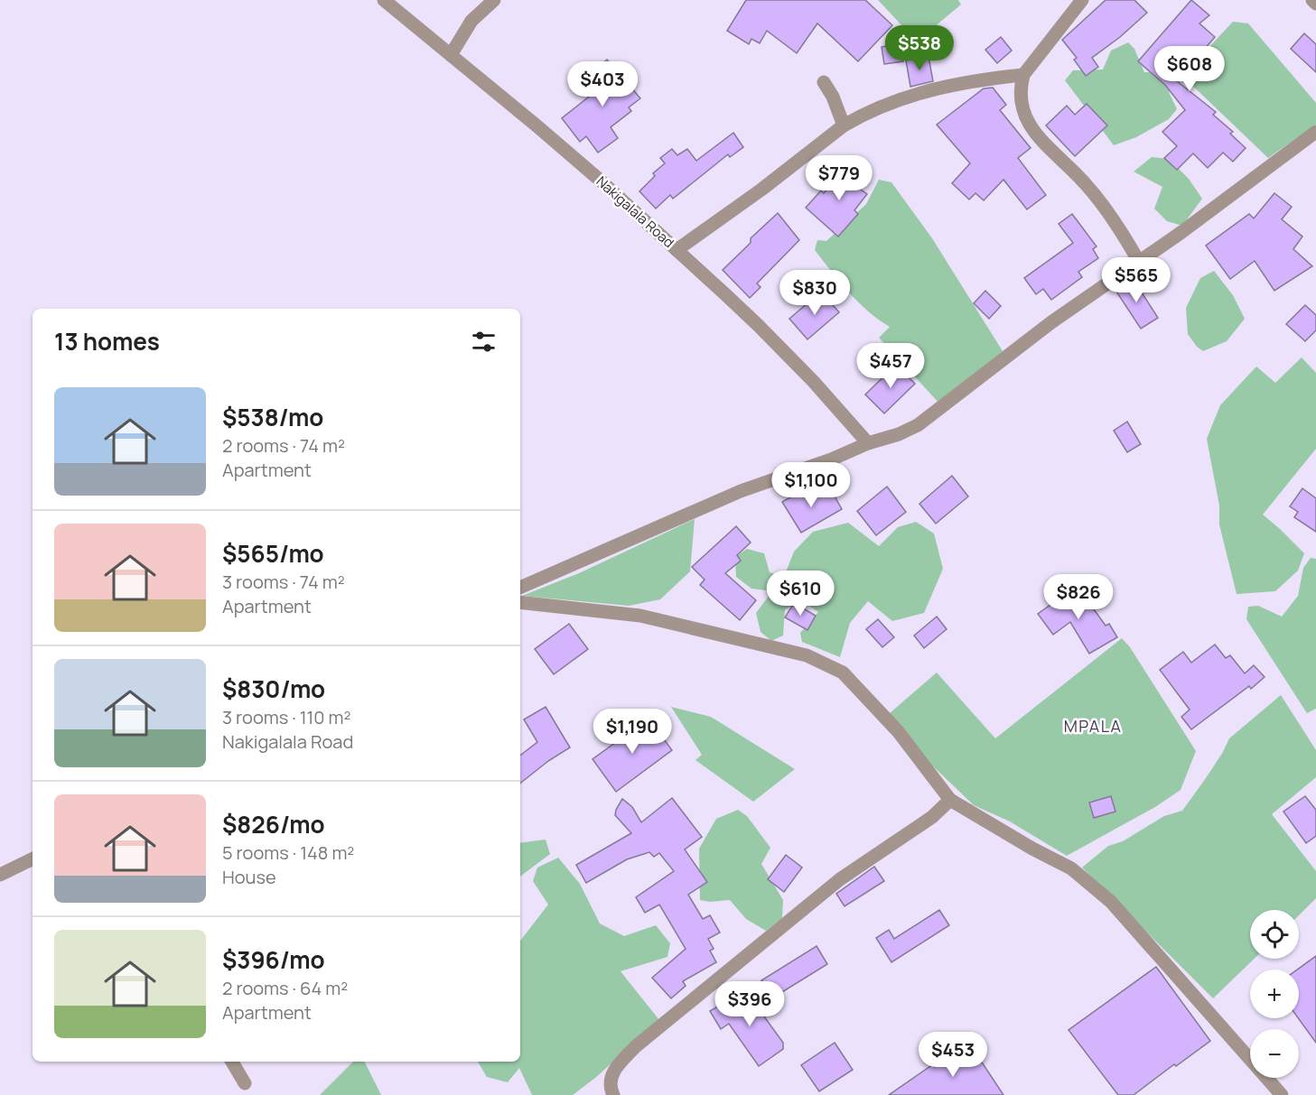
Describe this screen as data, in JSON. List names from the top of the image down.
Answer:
{
  "streets": {
    "street": ["Nakigalala Road"]
  },
  "districts": ["MPALA"],
  "page": {
    "price": [
      "$538",
      "$608",
      "$403",
      "$779",
      "$565",
      "$830",
      "$457",
      "$1,100",
      "$610",
      "$826",
      "$1,190",
      "$396",
      "$453"
    ],
    "heading": "13 homes",
    "list": [
      {
        "name": "$538/mo",
        "note": "2 rooms · 74 m² · Apartment"
      },
      {
        "name": "$565/mo",
        "note": "3 rooms · 74 m² · Apartment"
      },
      {
        "name": "$830/mo",
        "note": "3 rooms · 110 m² · Nakigalala Road"
      },
      {
        "name": "$826/mo",
        "note": "5 rooms · 148 m² · House"
      },
      {
        "name": "$396/mo",
        "note": "2 rooms · 64 m² · Apartment"
      }
    ],
    "map_buttons": ["+", "−"]
  }
}
